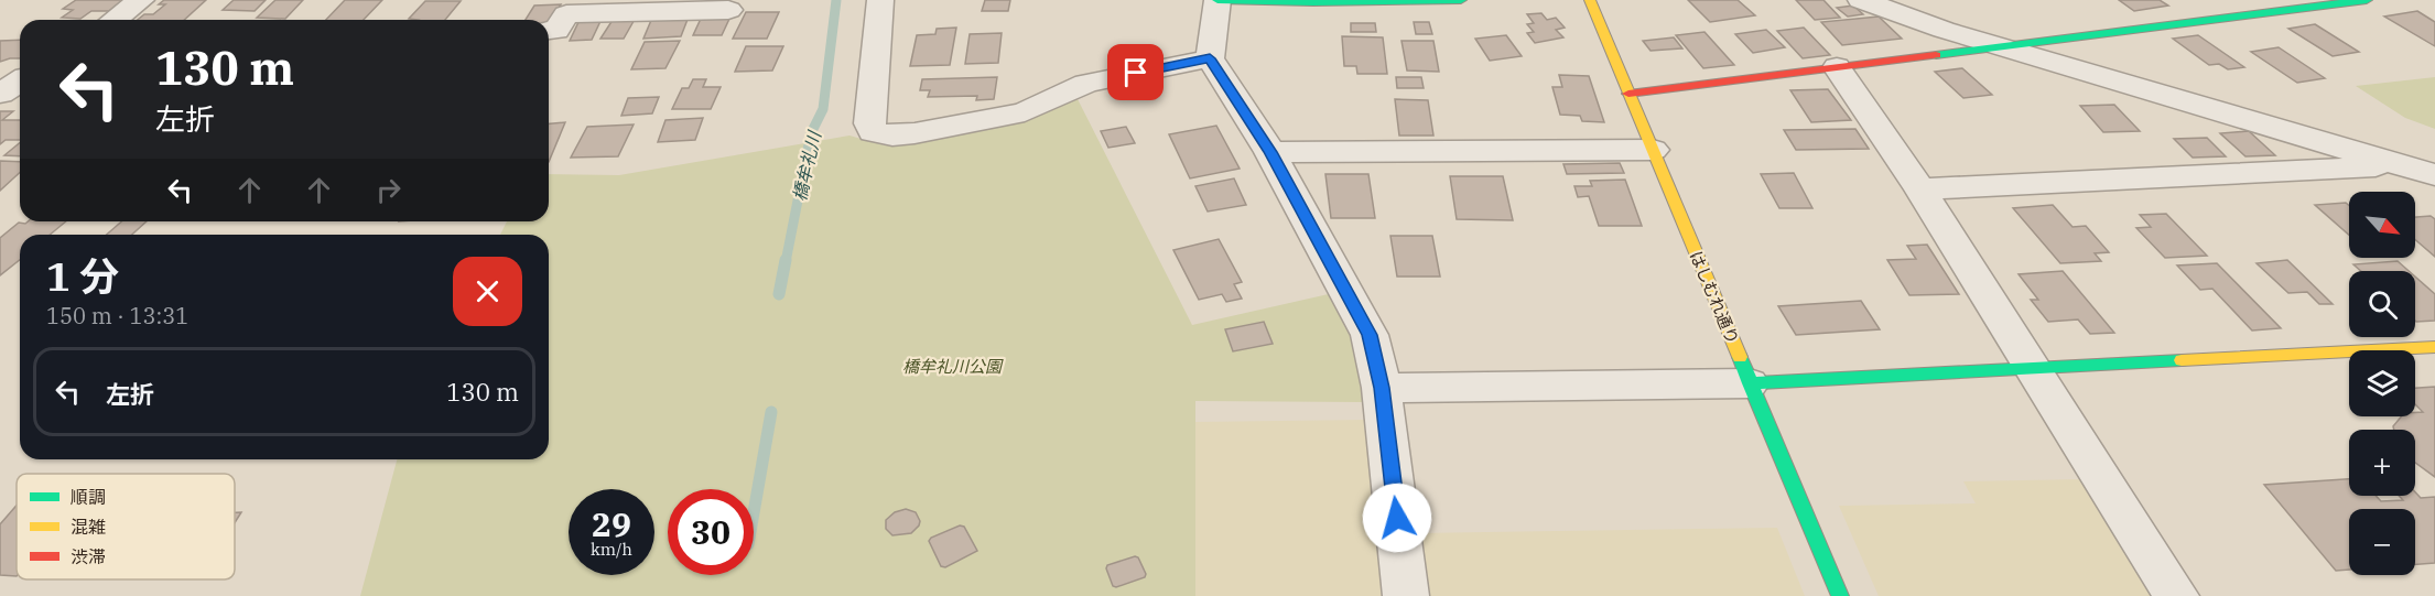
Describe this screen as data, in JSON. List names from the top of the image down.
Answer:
{
  "streets": {
    "main road": ["はしむれ通り"]
  },
  "water": ["橋牟礼川"],
  "parks": ["橋牟礼川公園"],
  "legend": ["順調", "混雑", "渋滞"],
  "north": "bottom right",
  "page": {
    "turn": ["130 m", "左折"],
    "map_buttons": ["+", "−"],
    "heading": ["1 分", "150 m · 13:31"],
    "list": [
      {
        "name": "左折",
        "value": "130 m"
      }
    ],
    "speed": "29 km/h",
    "limit": "30"
  }
}
